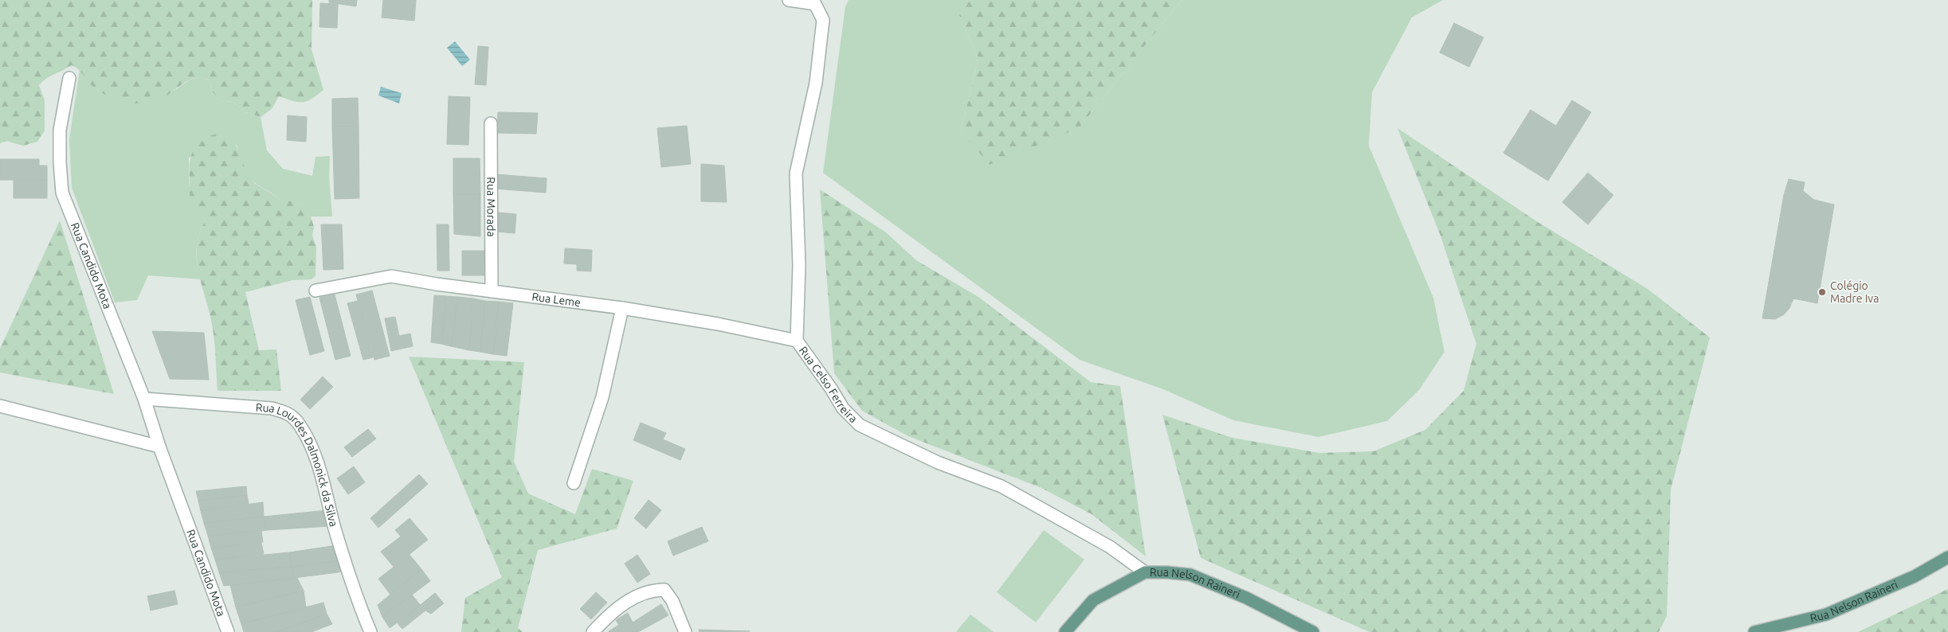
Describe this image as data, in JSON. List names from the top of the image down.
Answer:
{
  "streets": {
    "main road": ["Rua Nelson Raineri"],
    "street": [
      "Rua Morada",
      "Rua Candido Mota",
      "Rua Leme",
      "Rua Celso Ferreira",
      "Rua Lourdes Dalmonick da Silva"
    ]
  },
  "crossings": [
    ["Rua Morada", "Rua Leme"],
    ["Rua Candido Mota", "Rua Lourdes Dalmonick da Silva"],
    ["Rua Leme", "Rua Celso Ferreira"],
    ["Rua Celso Ferreira", "Rua Nelson Raineri"]
  ],
  "places": ["Colégio Madre Iva"]
}
